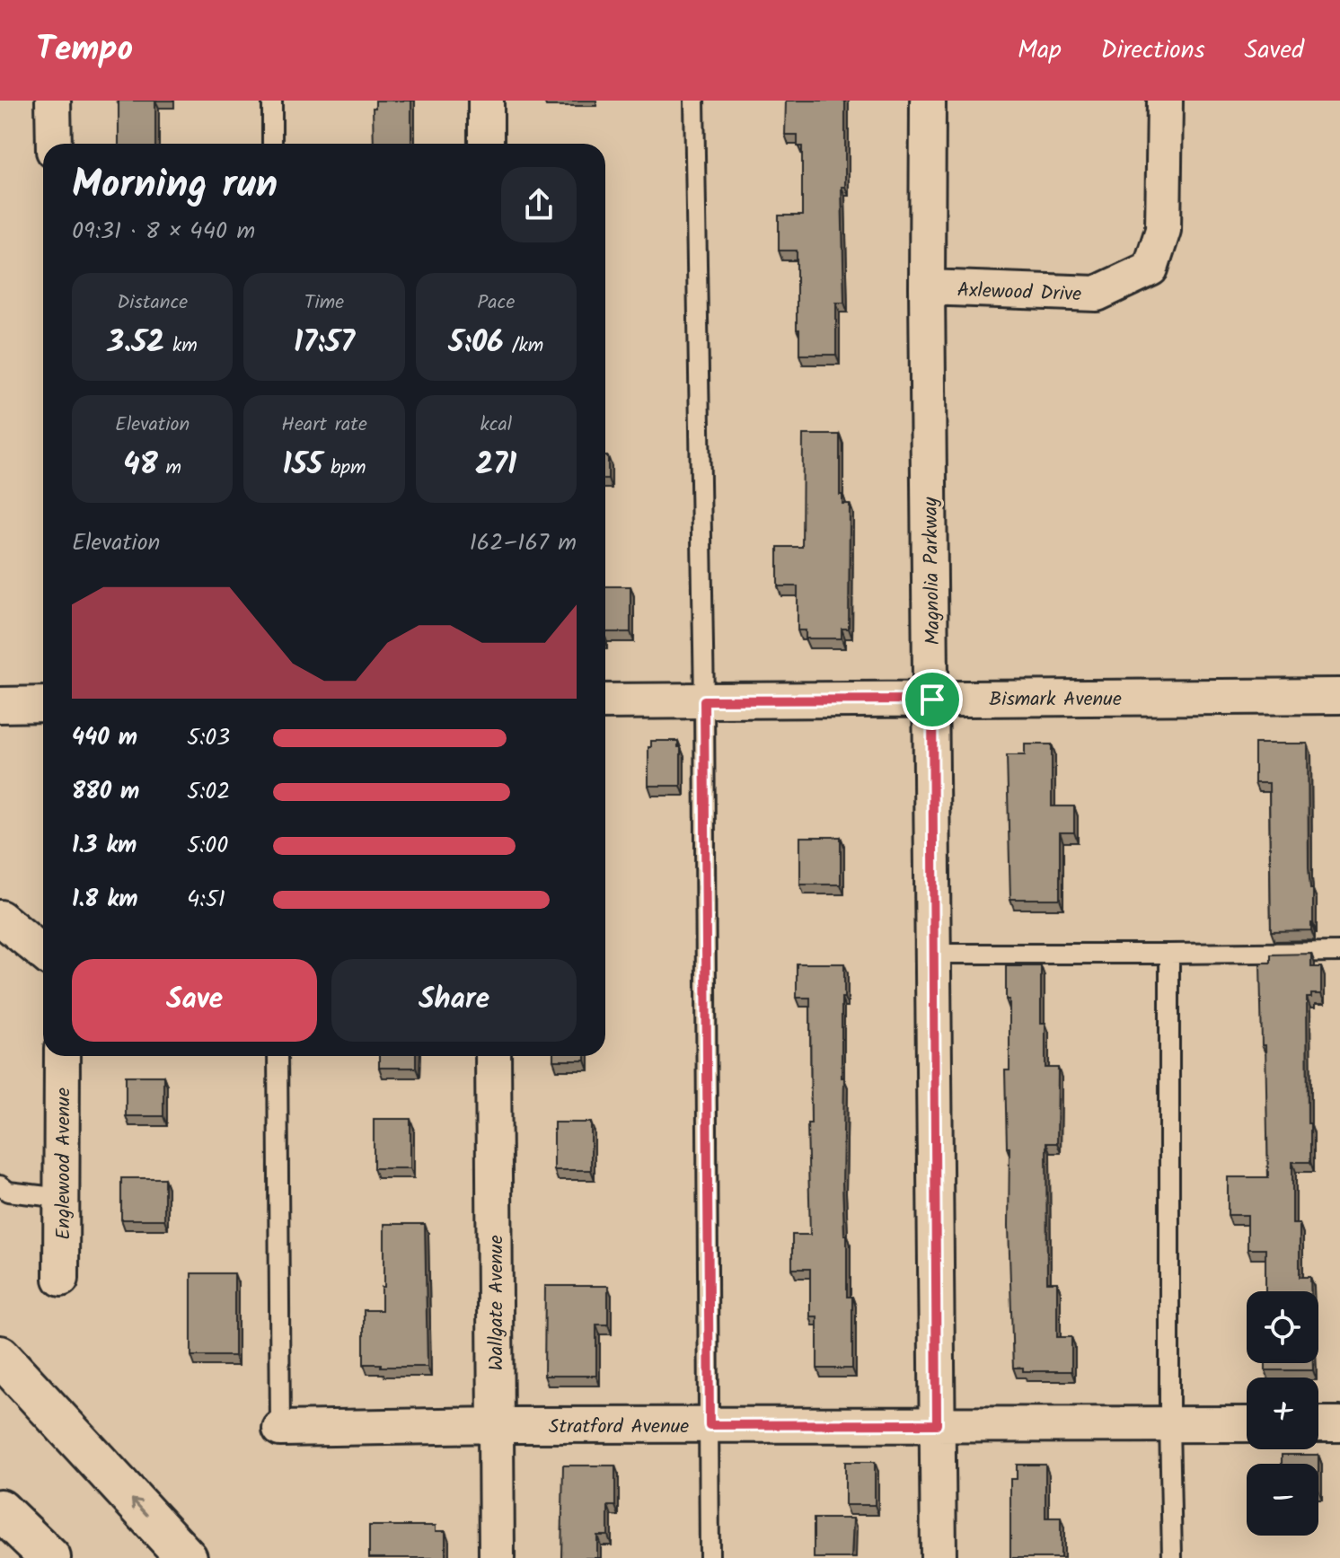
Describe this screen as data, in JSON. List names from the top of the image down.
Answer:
{
  "streets": {
    "street": [
      "Axlewood Drive",
      "Magnolia Parkway",
      "Bismark Avenue",
      "Englewood Avenue",
      "Wallgate Avenue",
      "Stratford Avenue"
    ]
  },
  "crossings": [
    ["Axlewood Drive", "Magnolia Parkway"],
    ["Magnolia Parkway", "Bismark Avenue"],
    ["Magnolia Parkway", "Stratford Avenue"],
    ["Wallgate Avenue", "Stratford Avenue"]
  ],
  "page": {
    "header": "Tempo",
    "nav": ["Map", "Directions", "Saved"],
    "heading": ["Morning run", "09:31 · 8 × 440 m"],
    "stats": [
      ["Distance", "3.52 km"],
      ["Time", "17:57"],
      ["Pace", "5:06 /km"],
      ["Elevation", "48 m"],
      ["Heart rate", "155 bpm"],
      ["kcal", "271"]
    ],
    "chart": ["Elevation", "162–167 m"],
    "list": [
      {
        "name": "440 m",
        "note": "5:03"
      },
      {
        "name": "880 m",
        "note": "5:02"
      },
      {
        "name": "1.3 km",
        "note": "5:00"
      },
      {
        "name": "1.8 km",
        "note": "4:51"
      }
    ],
    "buttons": ["Save", "Share"],
    "map_buttons": ["+", "−"]
  }
}
